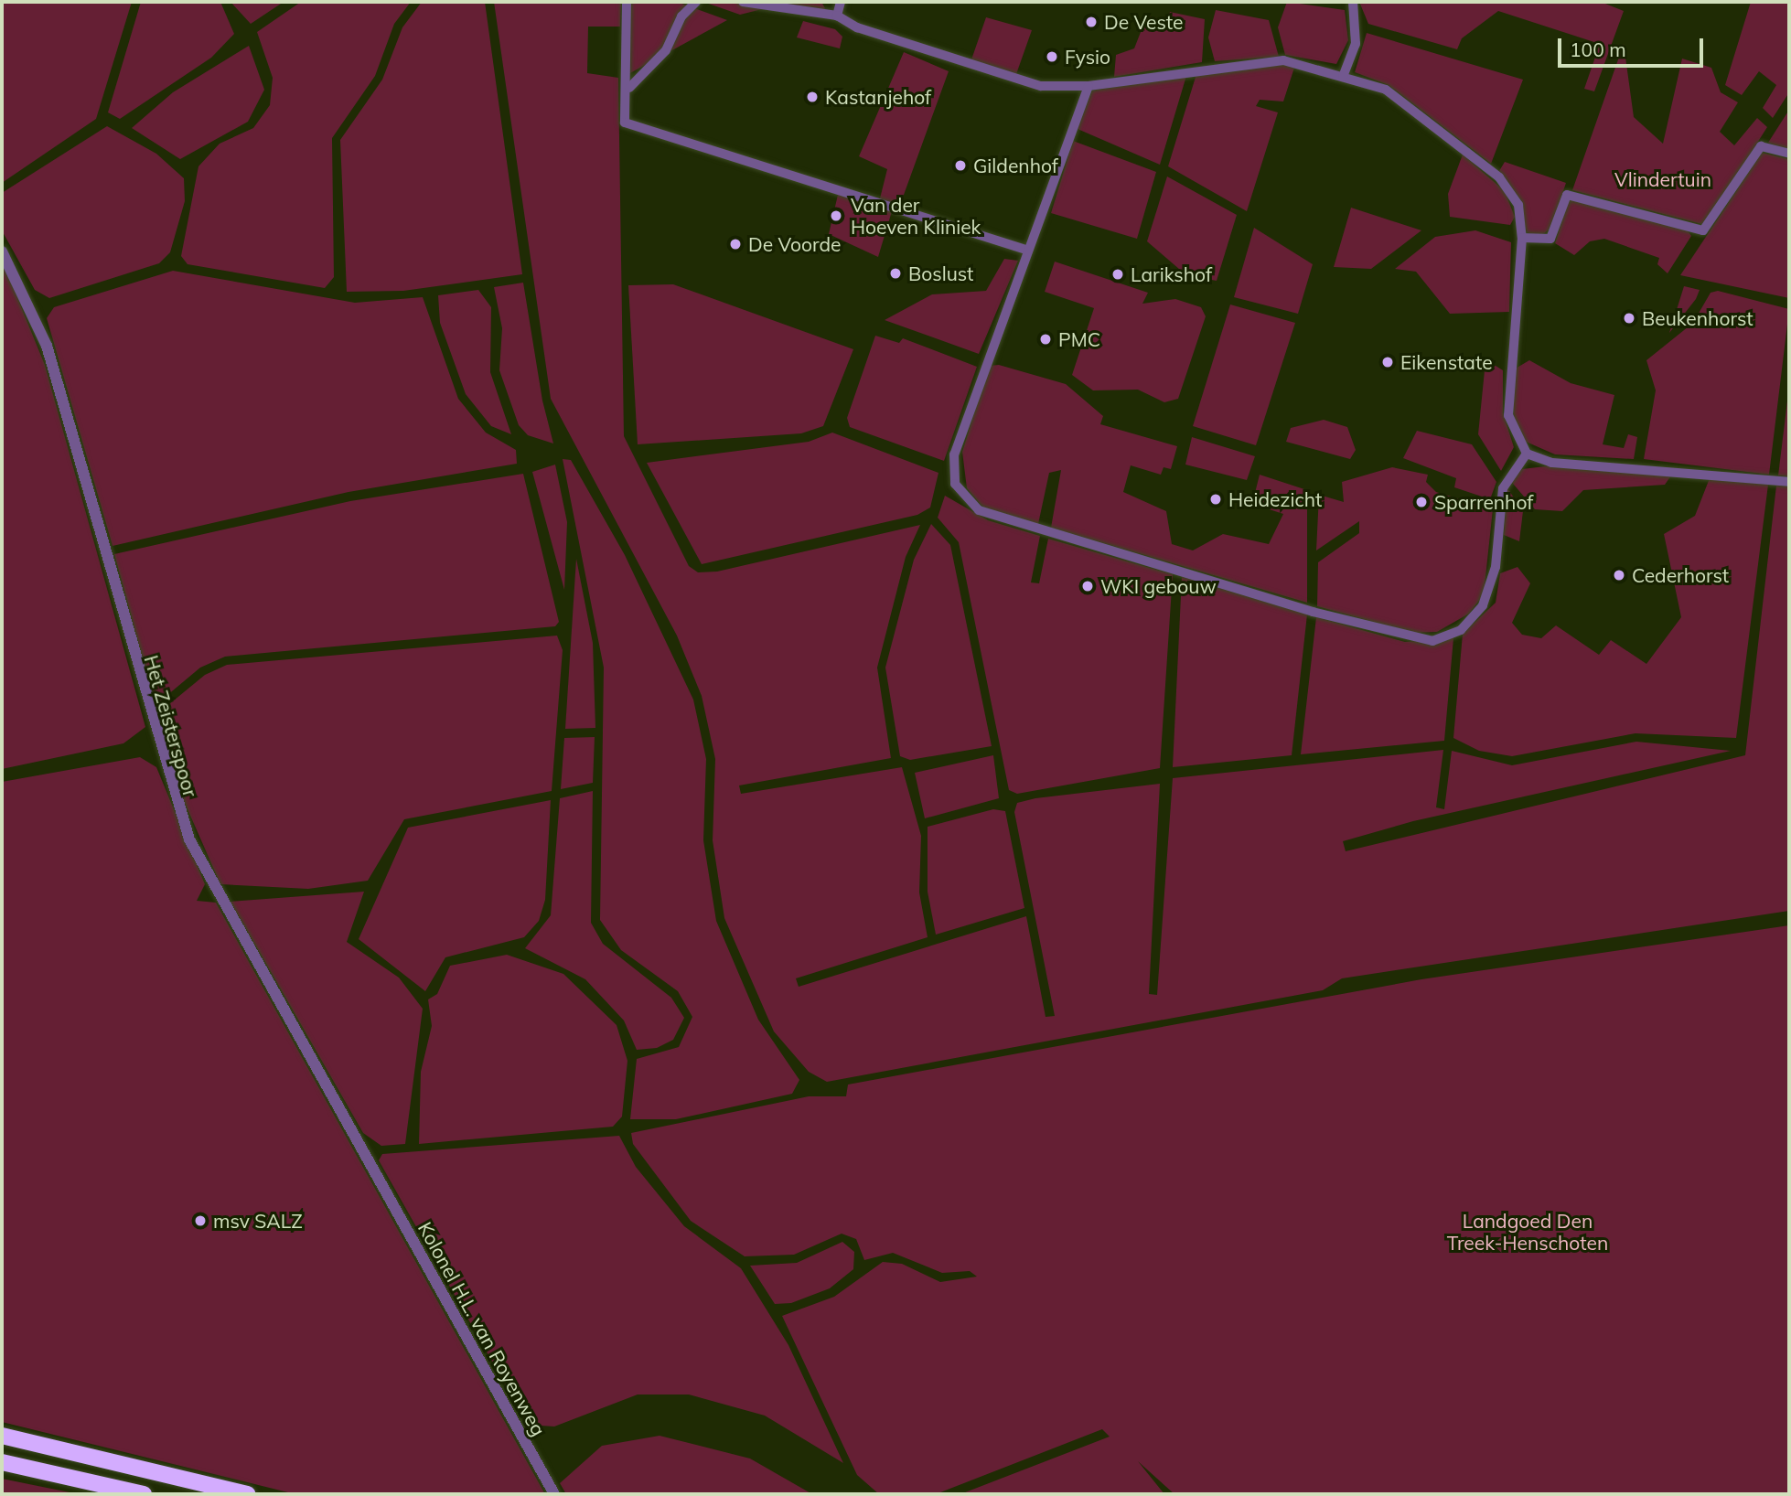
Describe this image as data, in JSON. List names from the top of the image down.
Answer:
{
  "streets": {
    "street": ["Het Zeisterspoor", "Kolonel H.L. van Royenweg"]
  },
  "crossings": [
    ["Het Zeisterspoor", "Kolonel H.L. van Royenweg"]
  ],
  "parks": ["Vlindertuin", "Landgoed Den Treek-Henschoten"],
  "places": [
    "De Veste",
    "Fysio",
    "Kastanjehof",
    "Gildenhof",
    "Van der Hoeven Kliniek",
    "De Voorde",
    "Boslust",
    "Larikshof",
    "Beukenhorst",
    "PMC",
    "Eikenstate",
    "Heidezicht",
    "Sparrenhof",
    "Cederhorst",
    "WKI gebouw",
    "msv SALZ"
  ],
  "scale_bar": "100 m"
}
